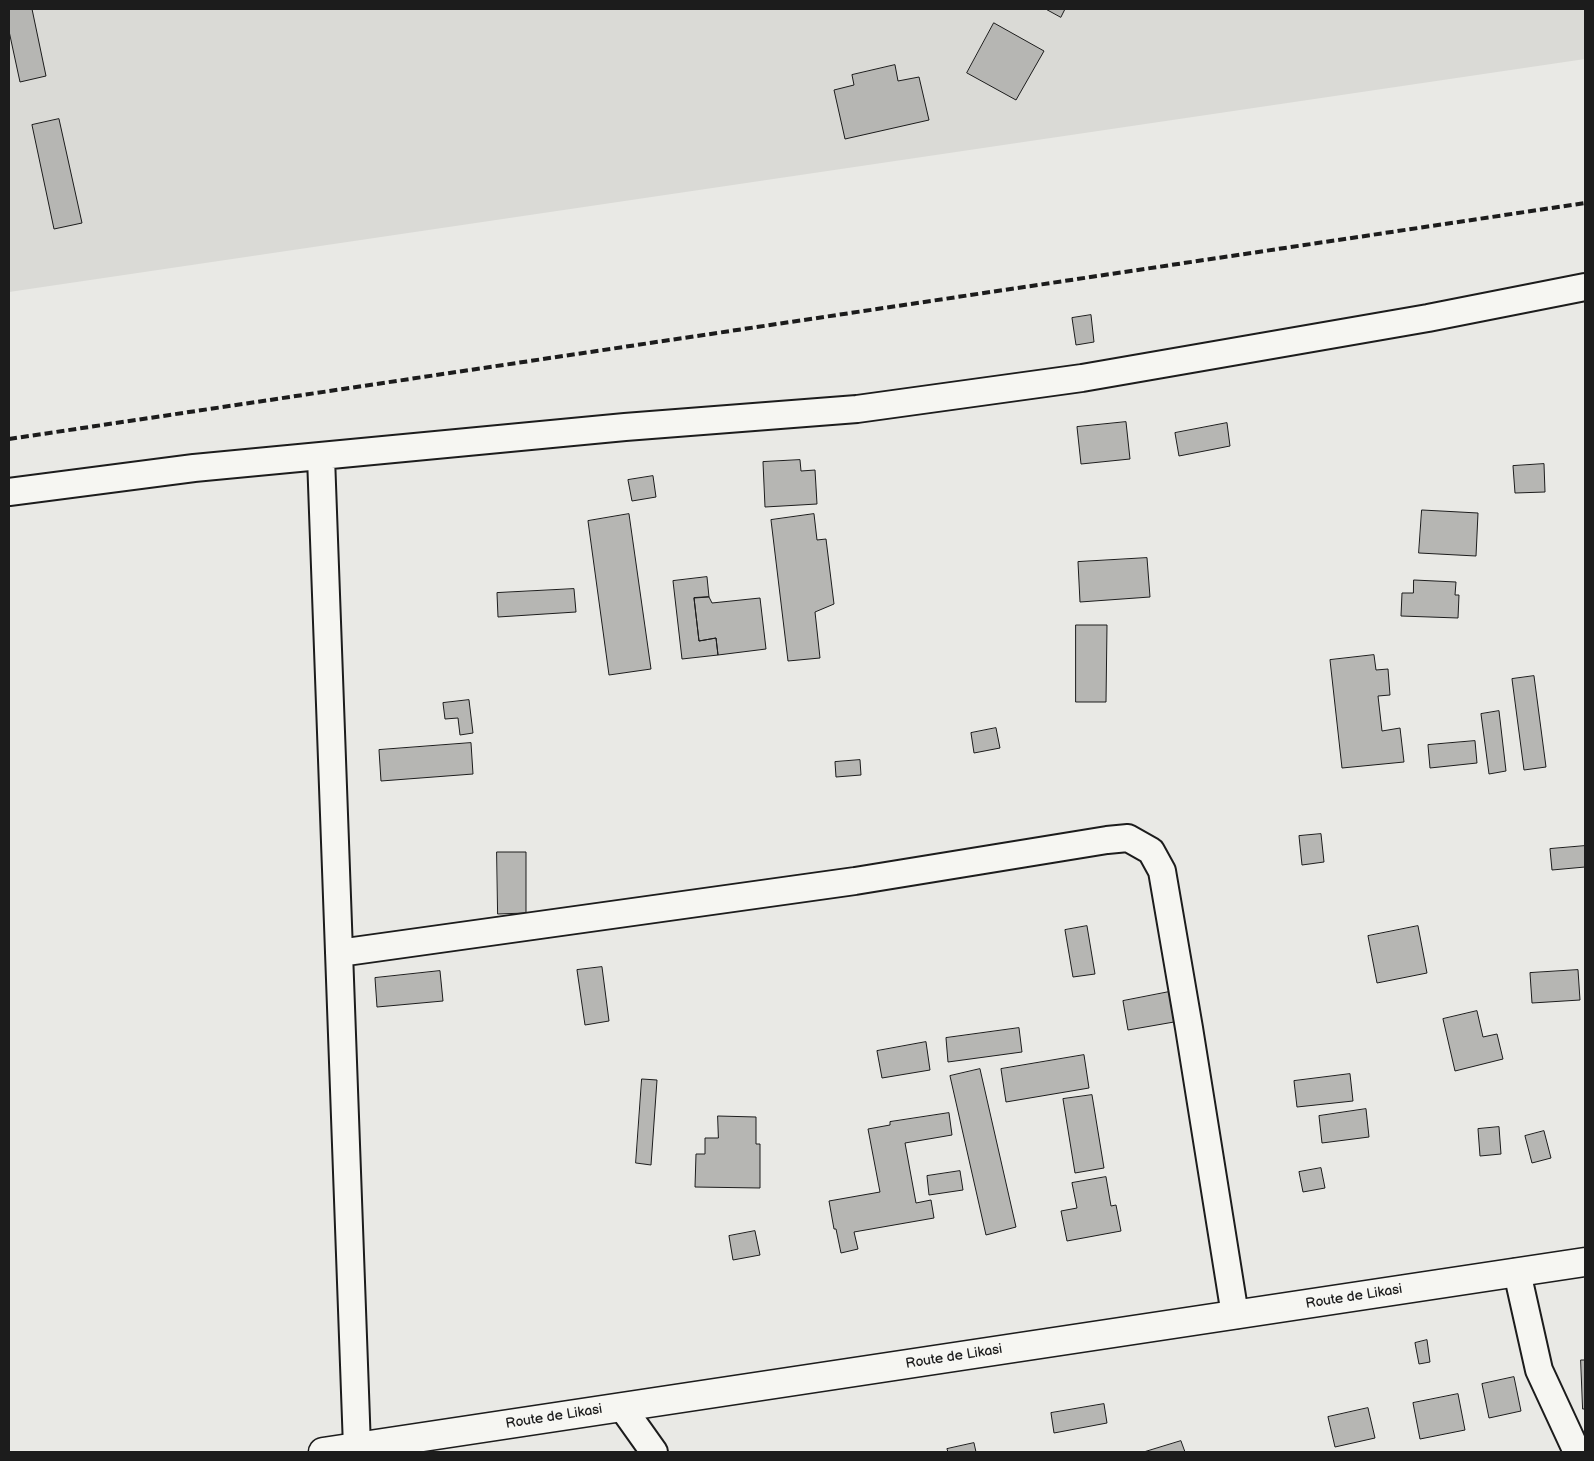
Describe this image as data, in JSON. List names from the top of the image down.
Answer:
{
  "streets": {
    "highway": ["Route de Likasi"]
  }
}
